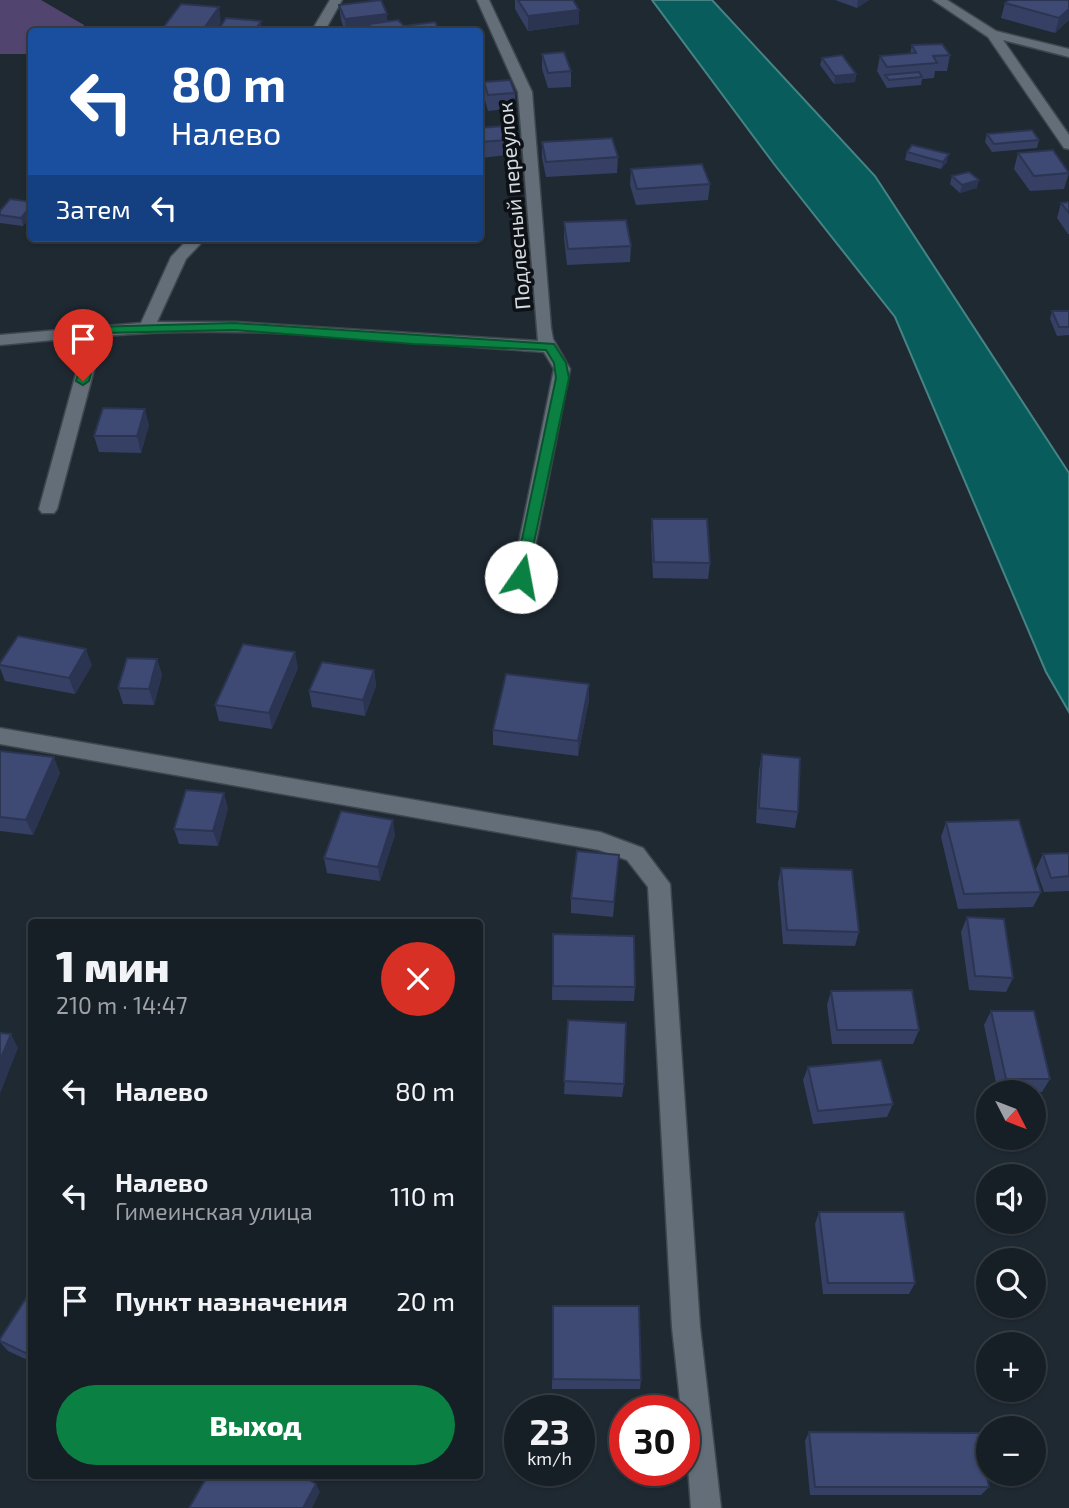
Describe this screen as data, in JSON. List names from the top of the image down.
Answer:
{
  "streets": {
    "street": ["Подлесный переулок"]
  },
  "north": "bottom right",
  "page": {
    "turn": ["80 m", "Налево"],
    "then": "Затем",
    "heading": ["1 мин", "210 m · 14:47"],
    "list": [
      {
        "name": "Налево",
        "value": "80 m"
      },
      {
        "name": "Налево",
        "note": "Гимеинская улица",
        "value": "110 m"
      },
      {
        "name": "Пункт назначения",
        "value": "20 m"
      }
    ],
    "map_buttons": ["+", "−"],
    "buttons": "Выход",
    "speed": "23 km/h",
    "limit": "30"
  }
}
